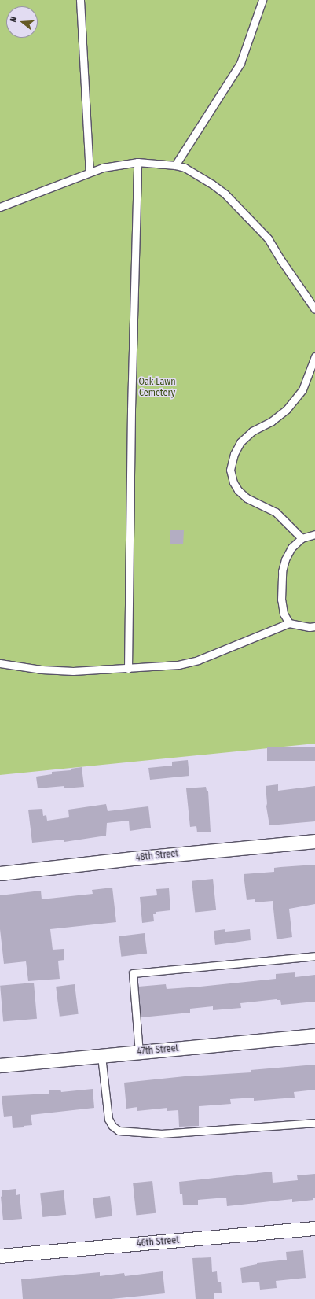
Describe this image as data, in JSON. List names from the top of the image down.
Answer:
{
  "streets": {
    "street": ["48th Street", "47th Street", "46th Street"]
  },
  "parks": ["Oak Lawn Cemetery"],
  "north": "left"
}
